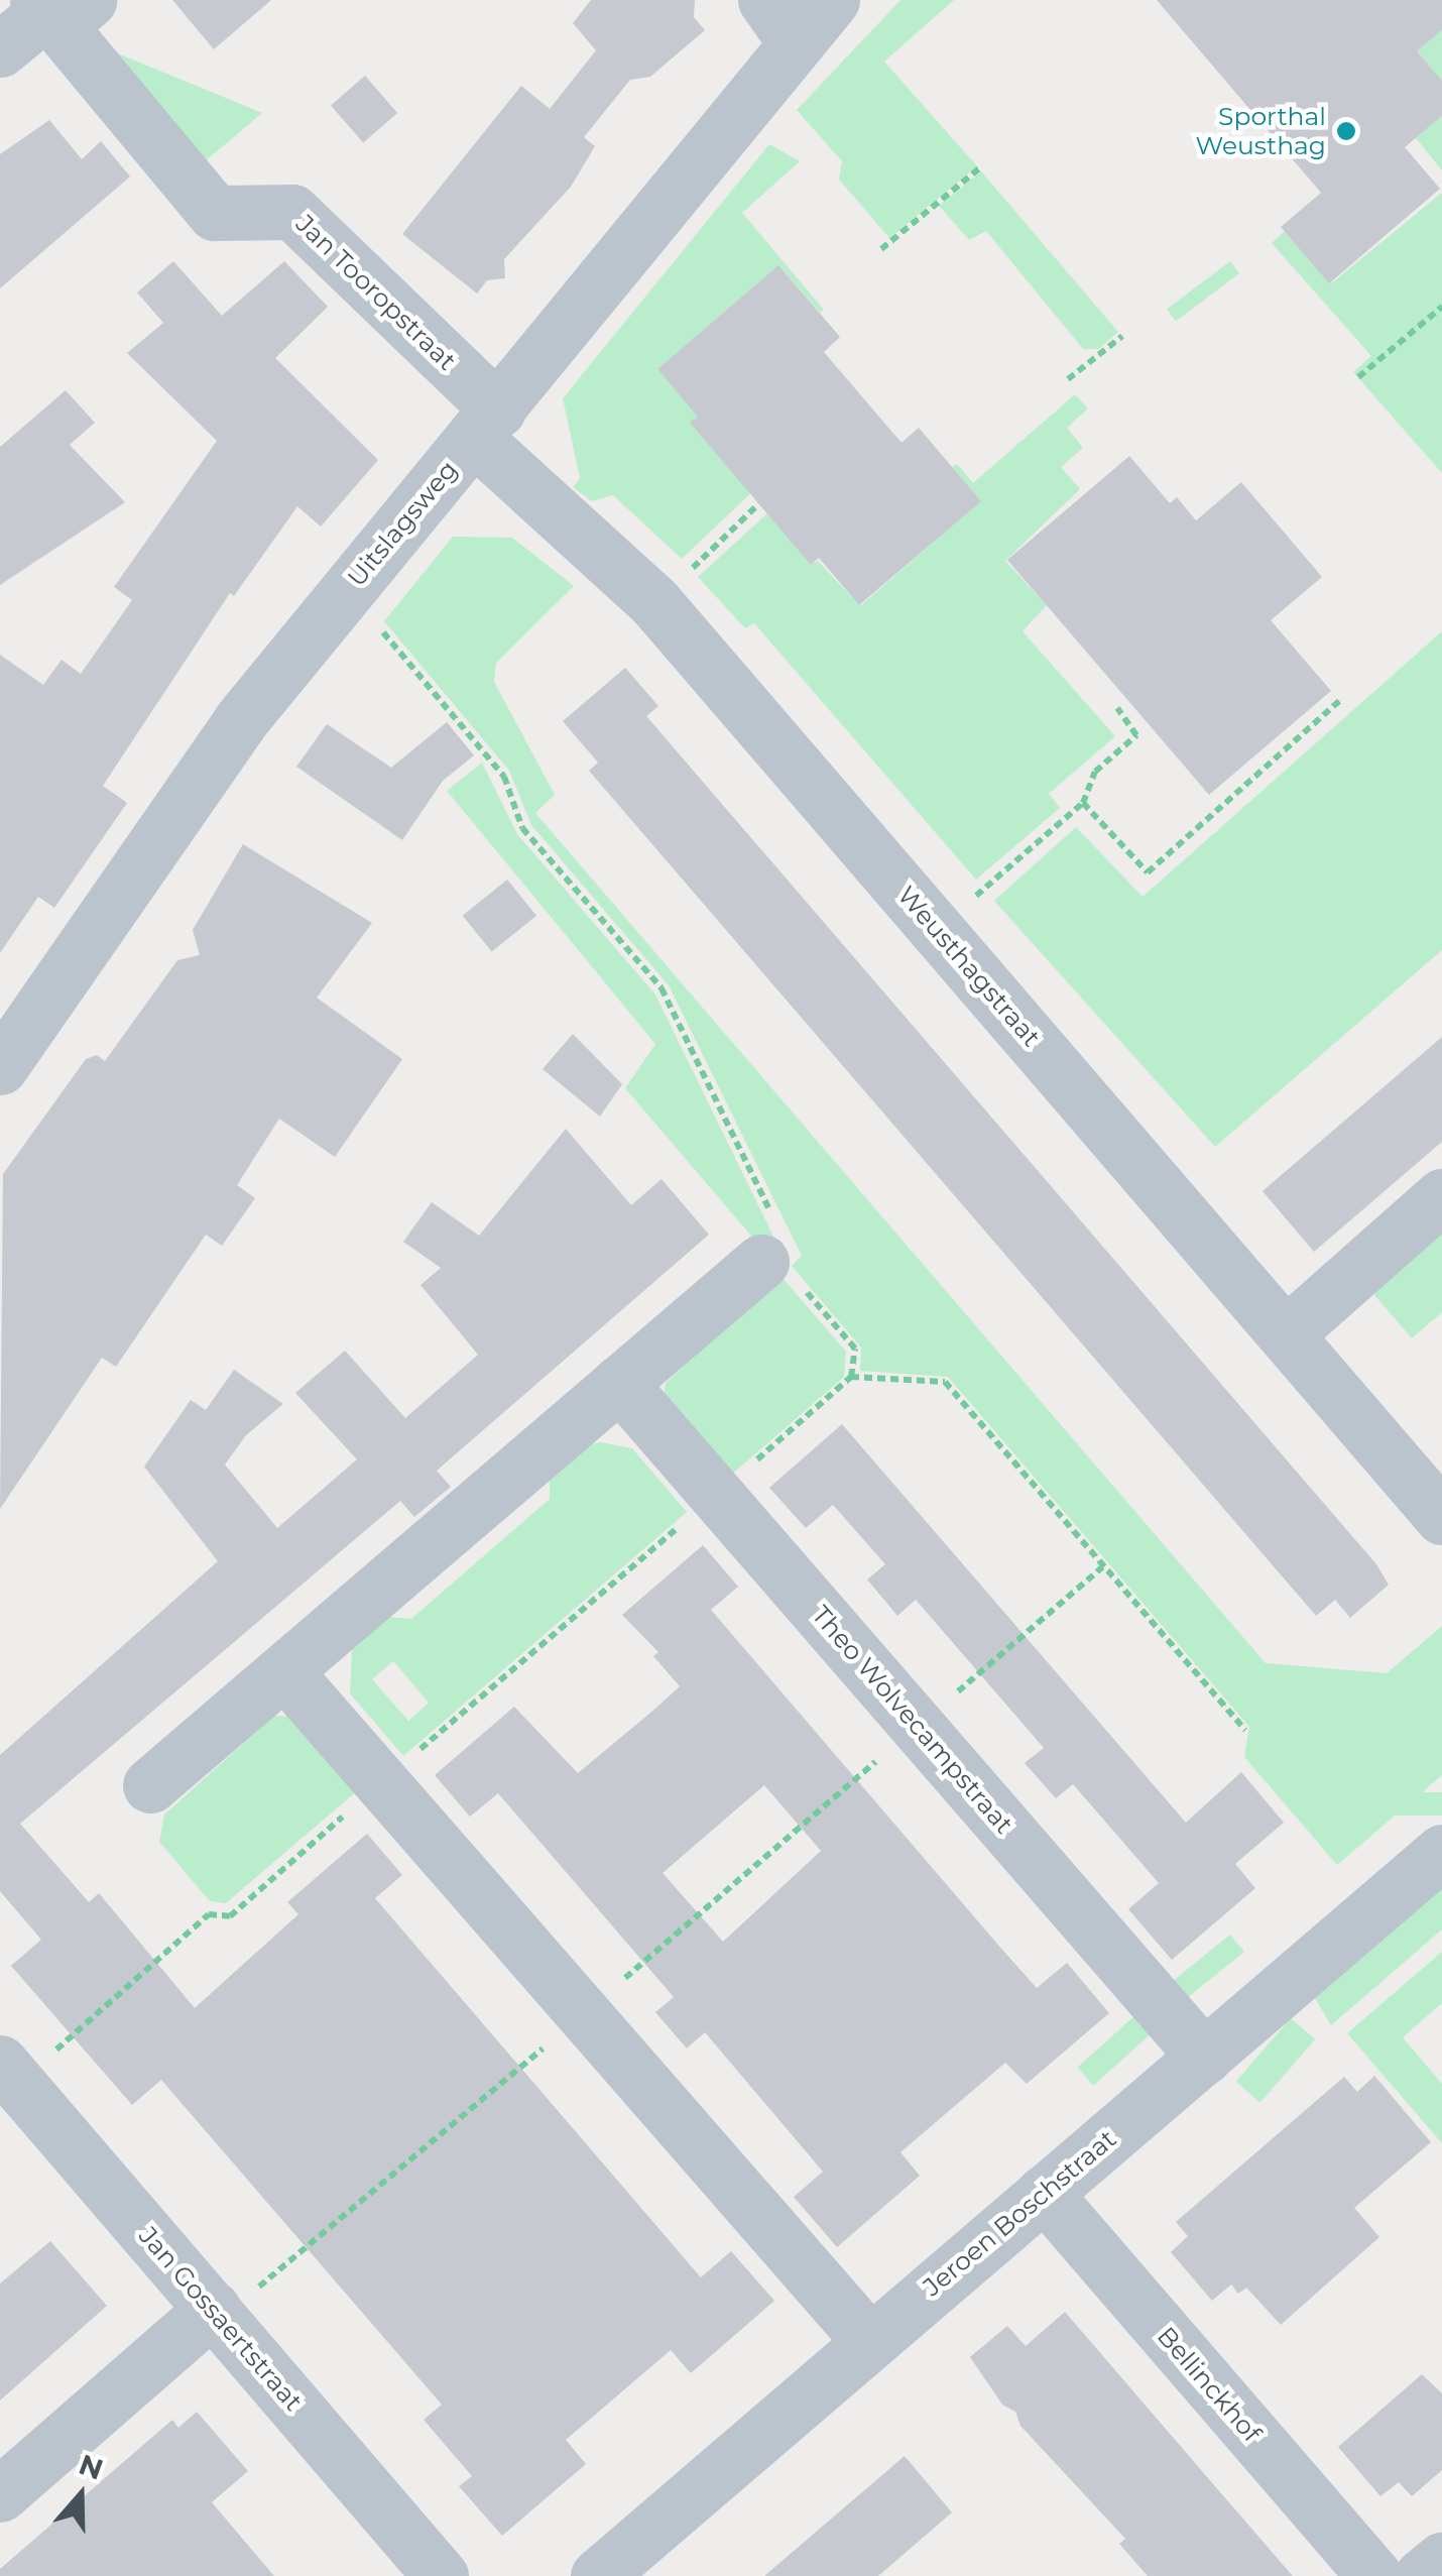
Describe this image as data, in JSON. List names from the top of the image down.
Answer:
{
  "streets": {
    "street": [
      "Jan Tooropstraat",
      "Uitslagsweg",
      "Weusthagstraat",
      "Theo Wolvecampstraat",
      "Jeroen Boschstraat",
      "Jan Gossaertstraat",
      "Bellinckhof"
    ]
  },
  "crossings": [
    ["Jan Tooropstraat", "Uitslagsweg"],
    ["Jan Tooropstraat", "Weusthagstraat"],
    ["Uitslagsweg", "Weusthagstraat"],
    ["Theo Wolvecampstraat", "Jeroen Boschstraat"],
    ["Jeroen Boschstraat", "Bellinckhof"]
  ],
  "places": ["Sporthal Weusthag"],
  "north": "top"
}
